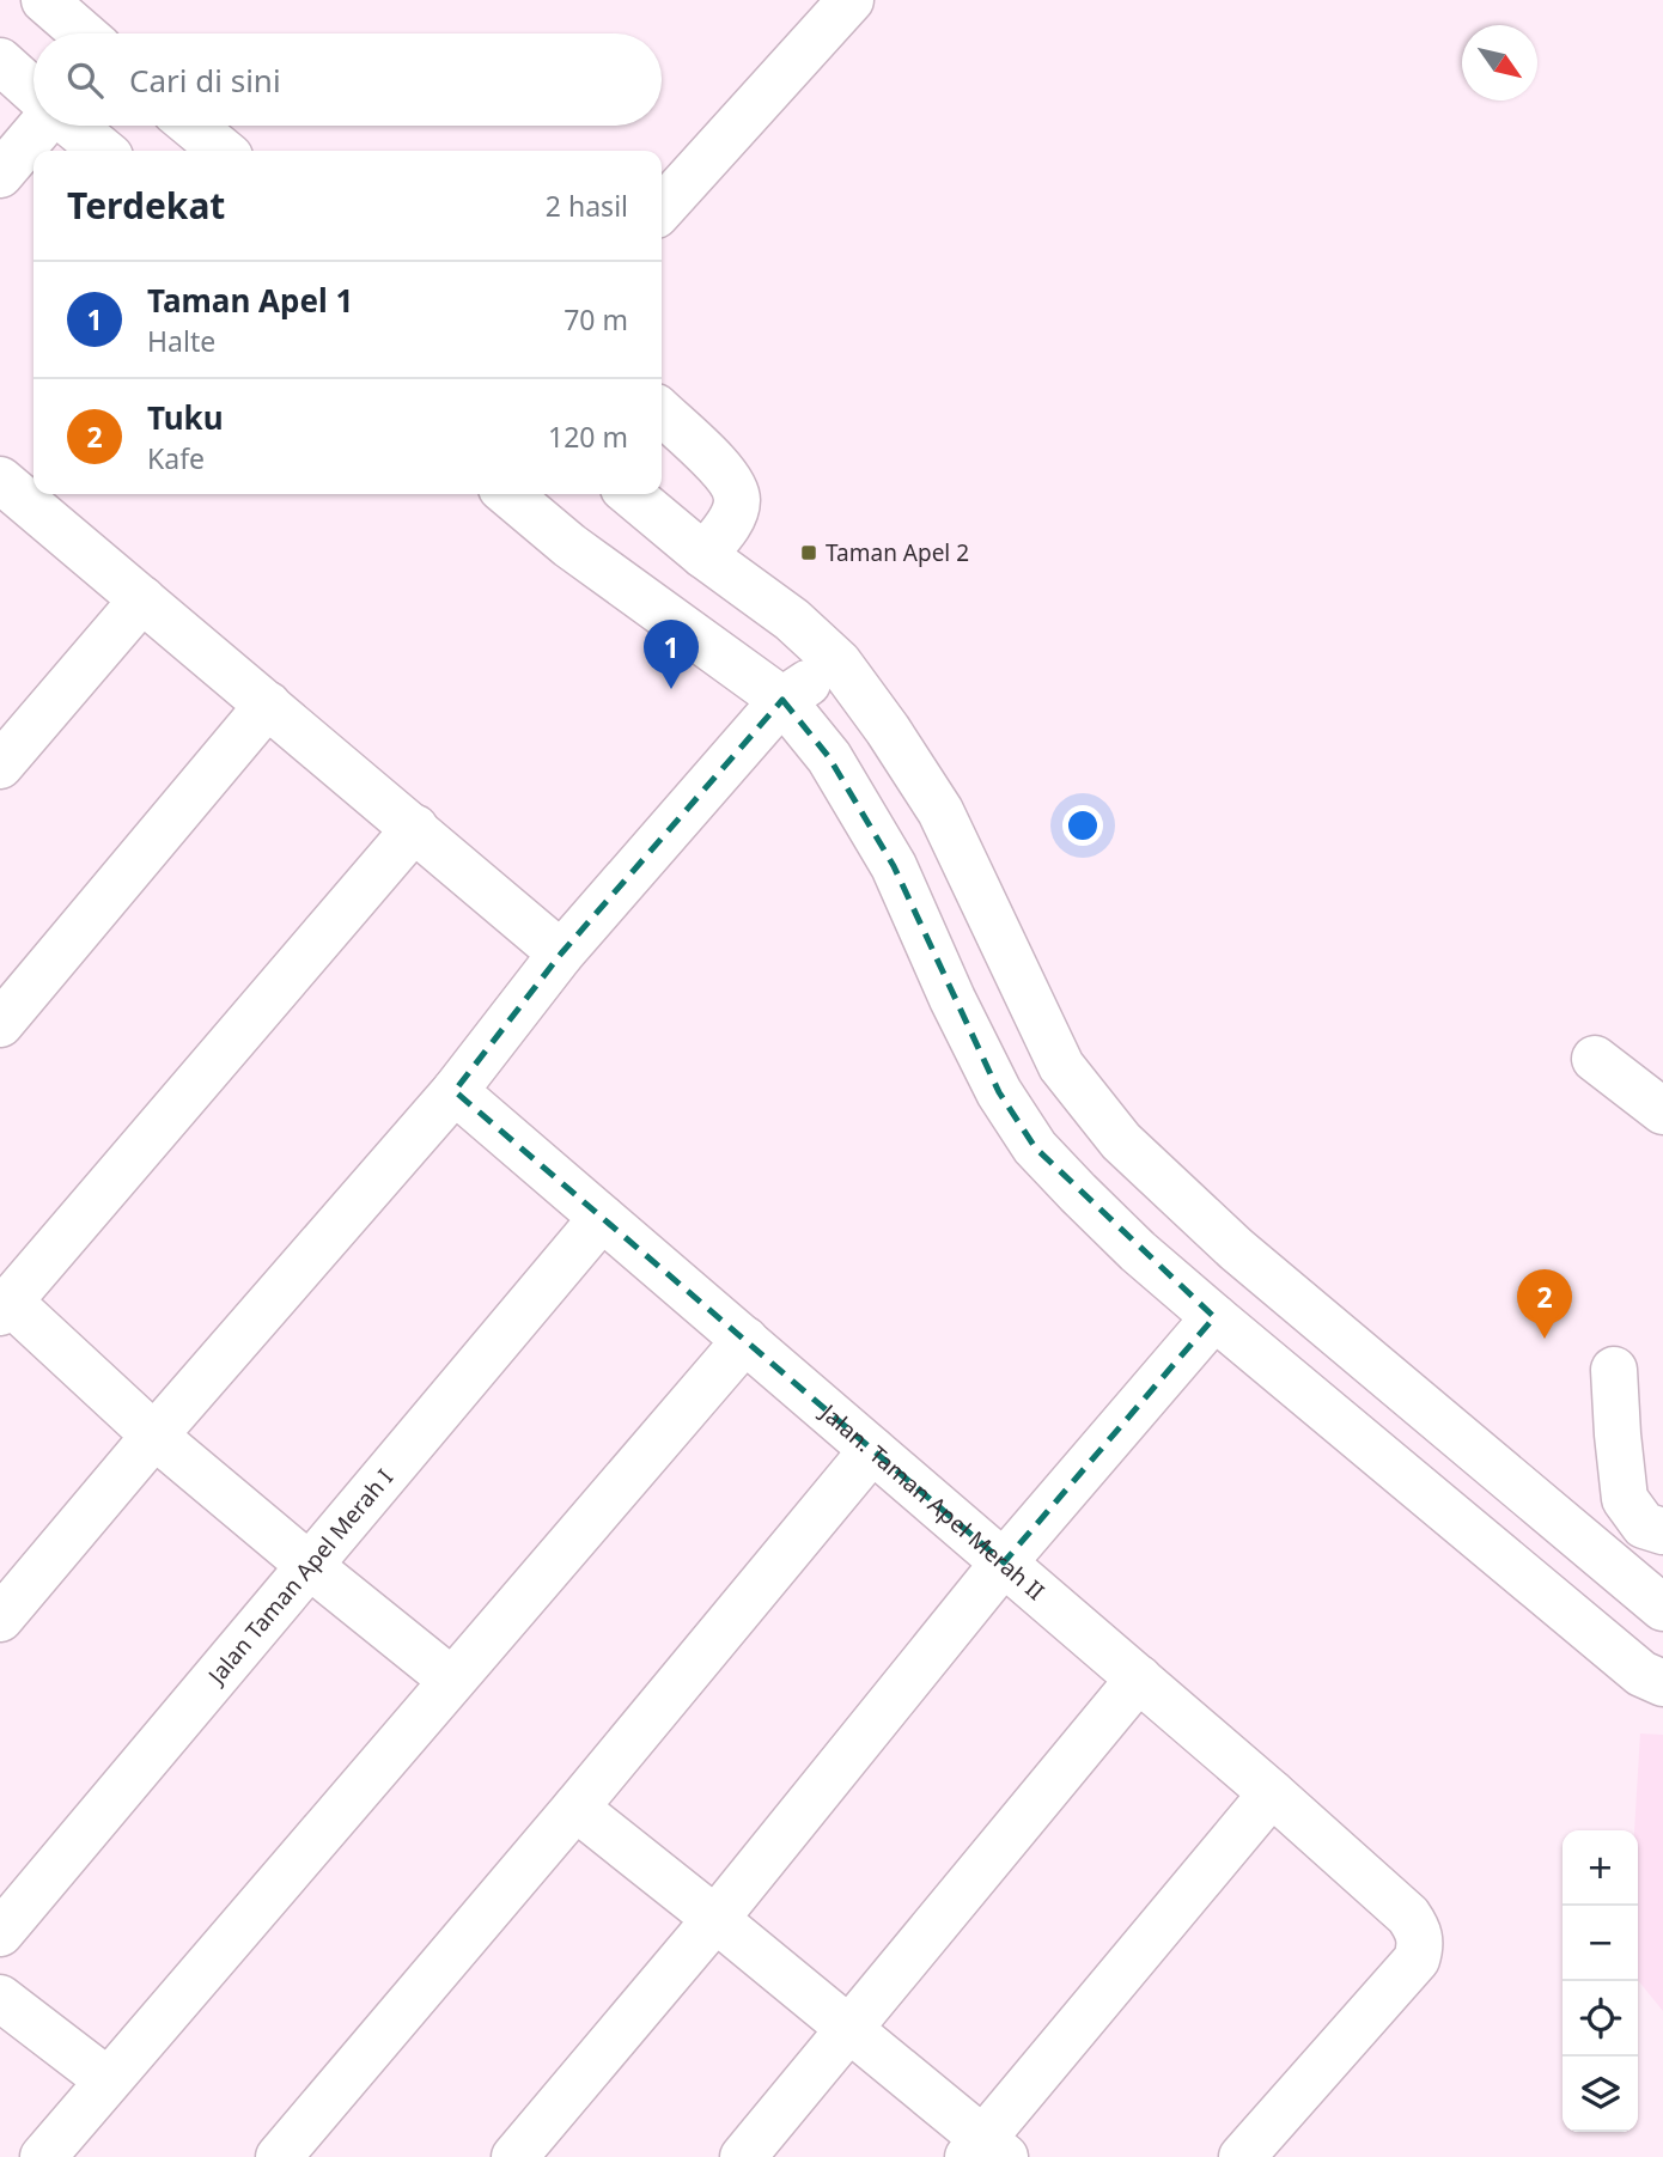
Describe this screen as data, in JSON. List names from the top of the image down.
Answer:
{
  "streets": {
    "street": ["Jalan. Taman Apel Merah II", "Jalan Taman Apel Merah I"]
  },
  "crossings": [
    ["Jalan. Taman Apel Merah II", "Jalan Taman Apel Merah I"]
  ],
  "places": {
    "transit": ["Taman Apel 2"]
  },
  "north": "bottom right",
  "page": {
    "search": "Cari di sini",
    "heading": ["Terdekat", "2 hasil"],
    "list": [
      {
        "mark": "1",
        "name": "Taman Apel 1",
        "note": "Halte",
        "value": "70 m"
      },
      {
        "mark": "2",
        "name": "Tuku",
        "note": "Kafe",
        "value": "120 m"
      }
    ],
    "pins": ["1", "2"],
    "map_buttons": ["+", "−"]
  }
}
